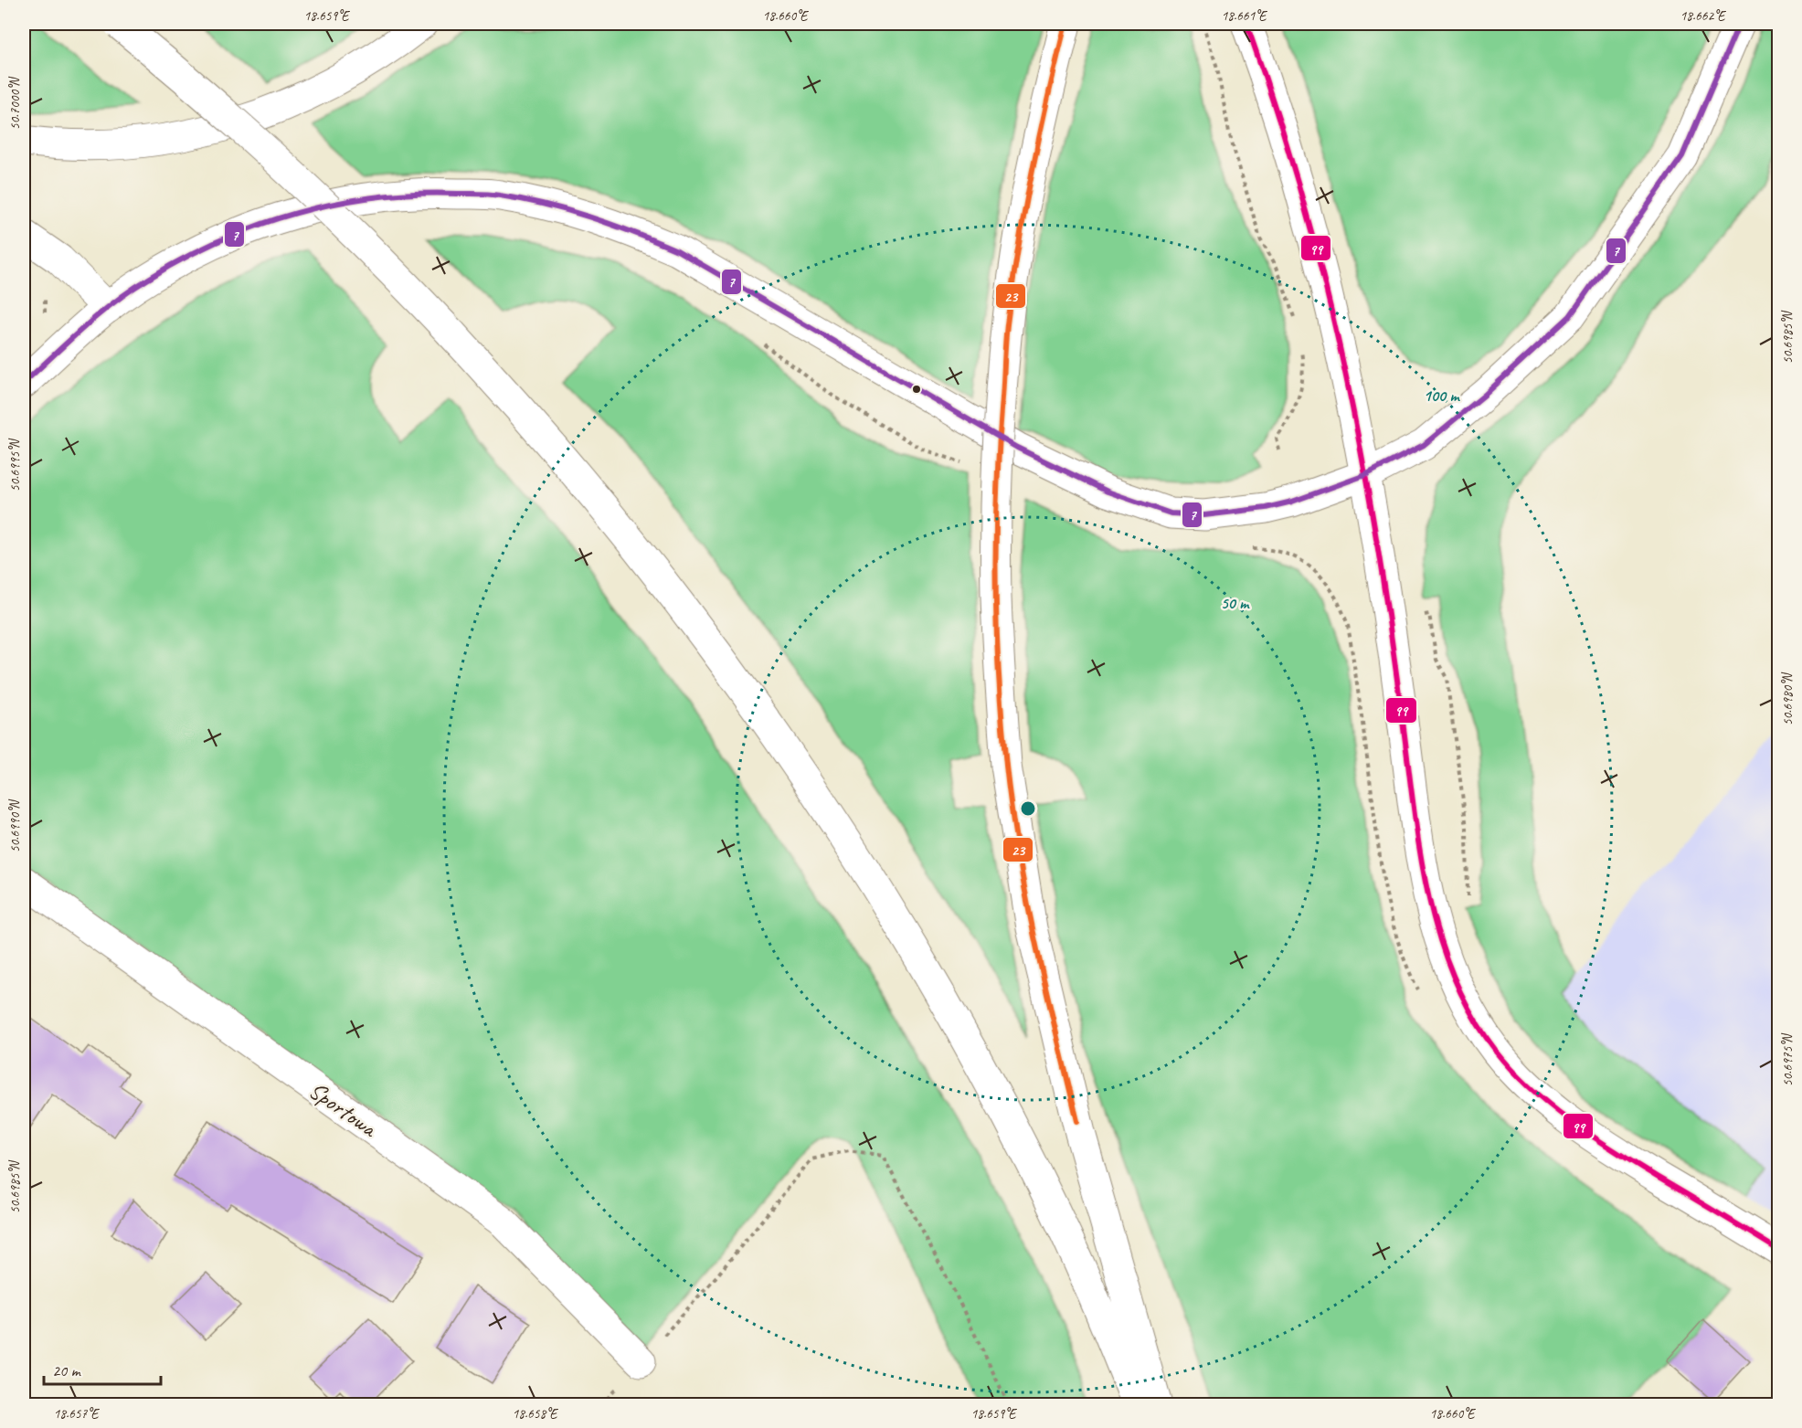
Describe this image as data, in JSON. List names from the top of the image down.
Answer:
{
  "streets": {
    "main road": ["Sportowa"]
  },
  "lines": ["transit line 99", "transit line 23", "transit line 7"],
  "scale_bar": "20 m",
  "coordinates": [
    "18.659°E",
    "18.660°E",
    "18.661°E",
    "18.662°E",
    "50.7000°N",
    "50.6985°N",
    "50.6995°N",
    "50.6980°N",
    "50.6990°N",
    "50.6975°N",
    "18.657°E",
    "18.658°E"
  ],
  "rings": ["100 m", "50 m"]
}
